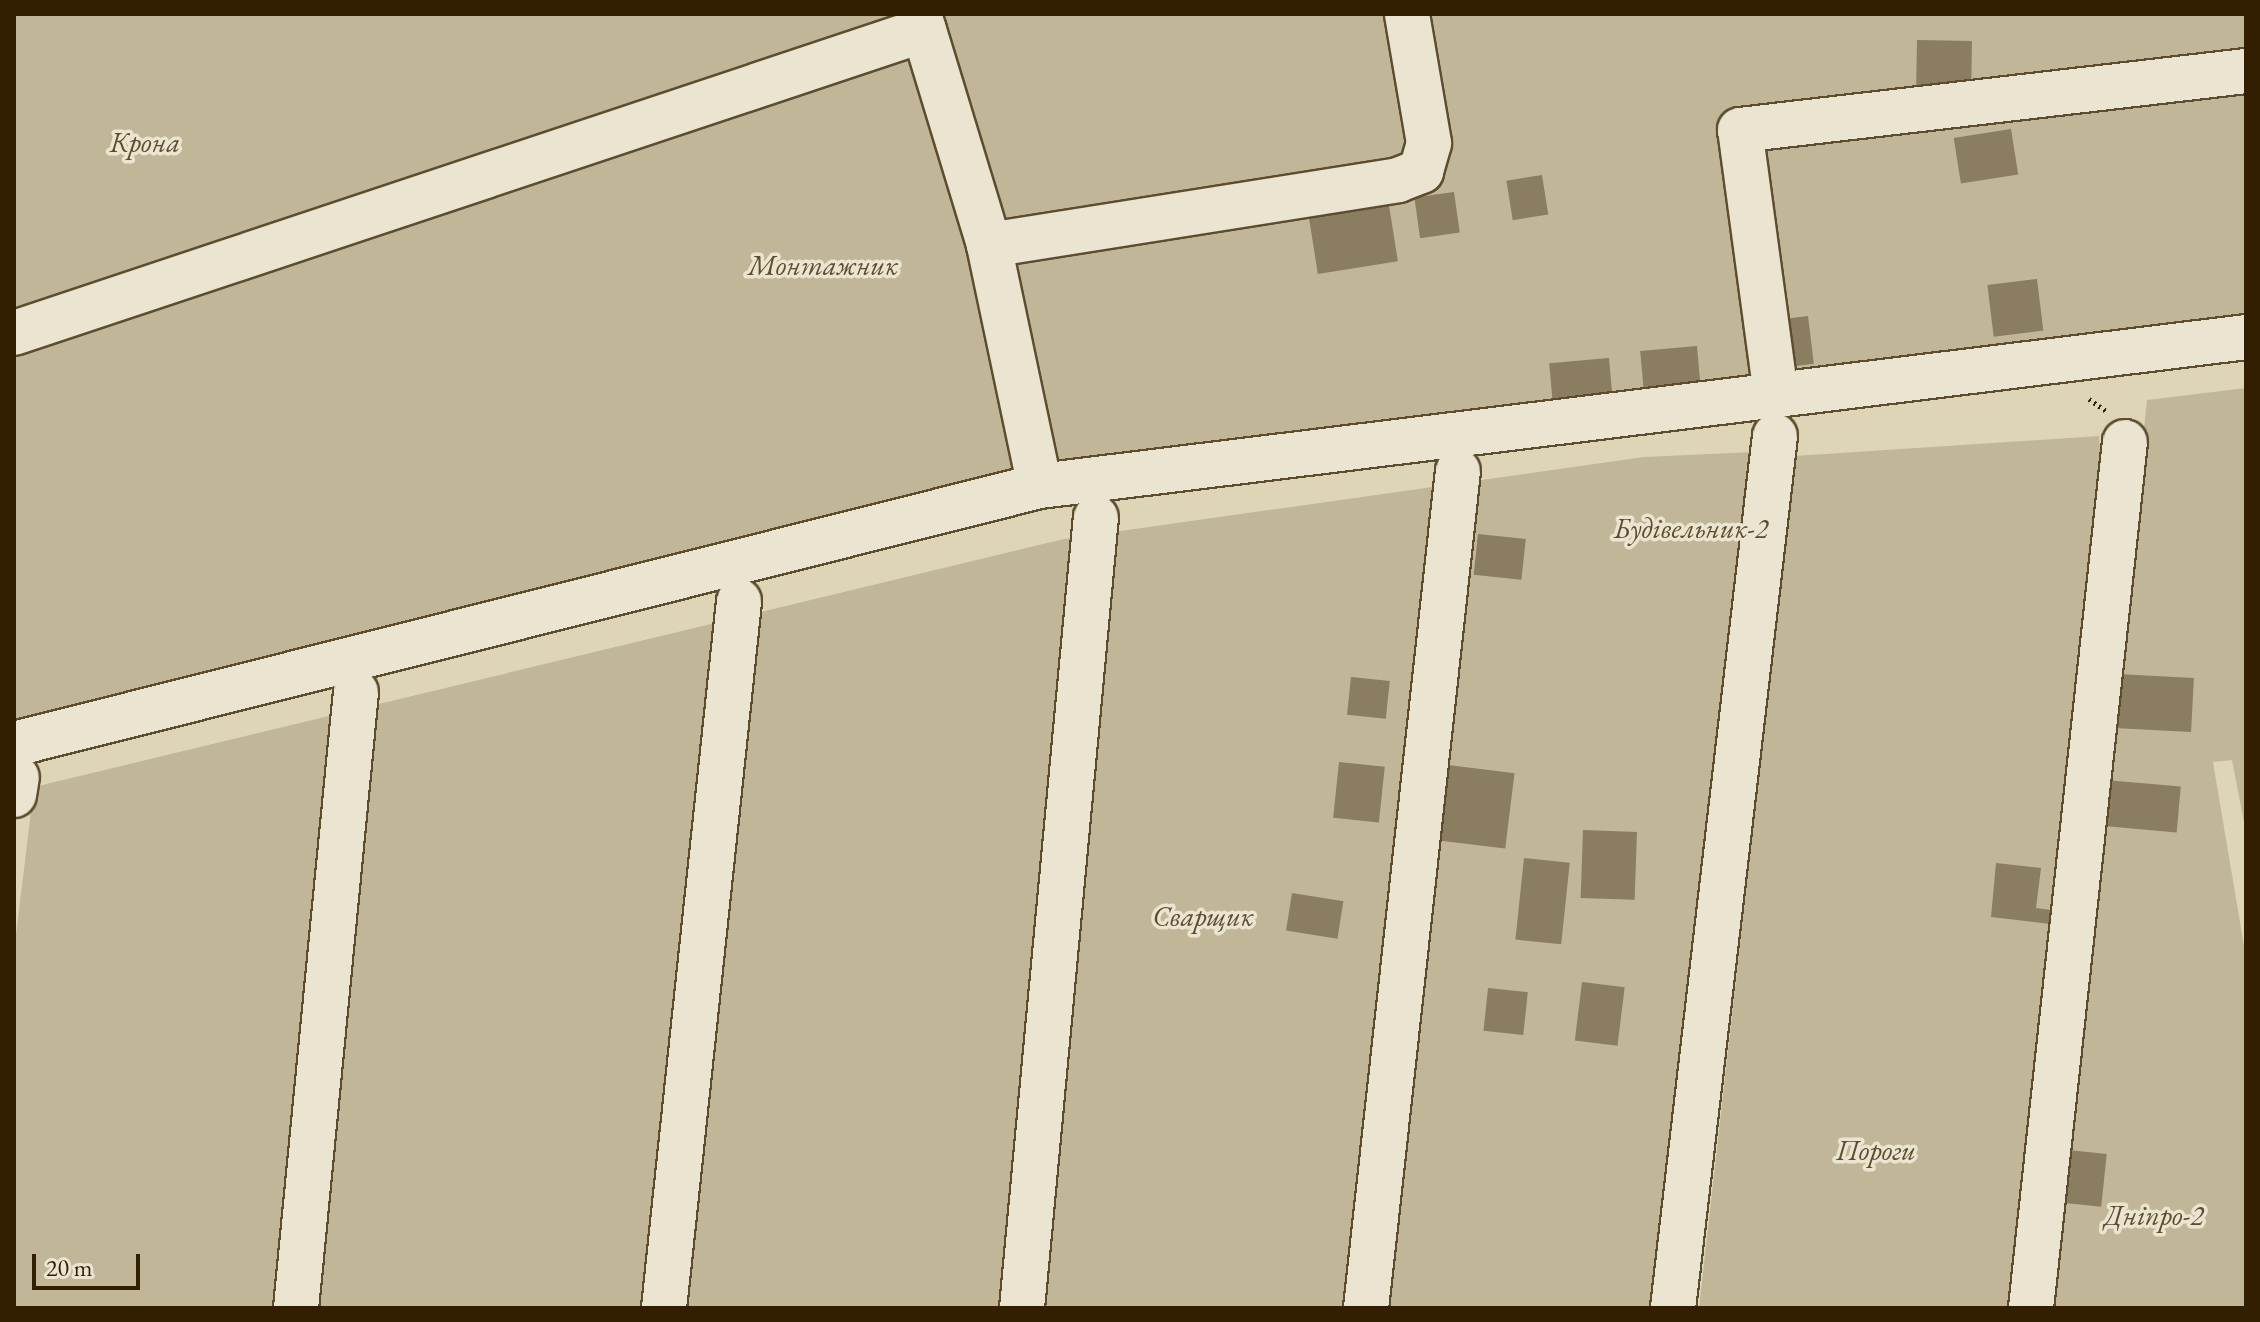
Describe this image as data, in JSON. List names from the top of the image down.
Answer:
{
  "parks": [
    "Крона",
    "Монтажник",
    "Будівельник-2",
    "Сварщик",
    "Пороги",
    "Дніпро-2"
  ],
  "scale_bar": "20 m"
}
